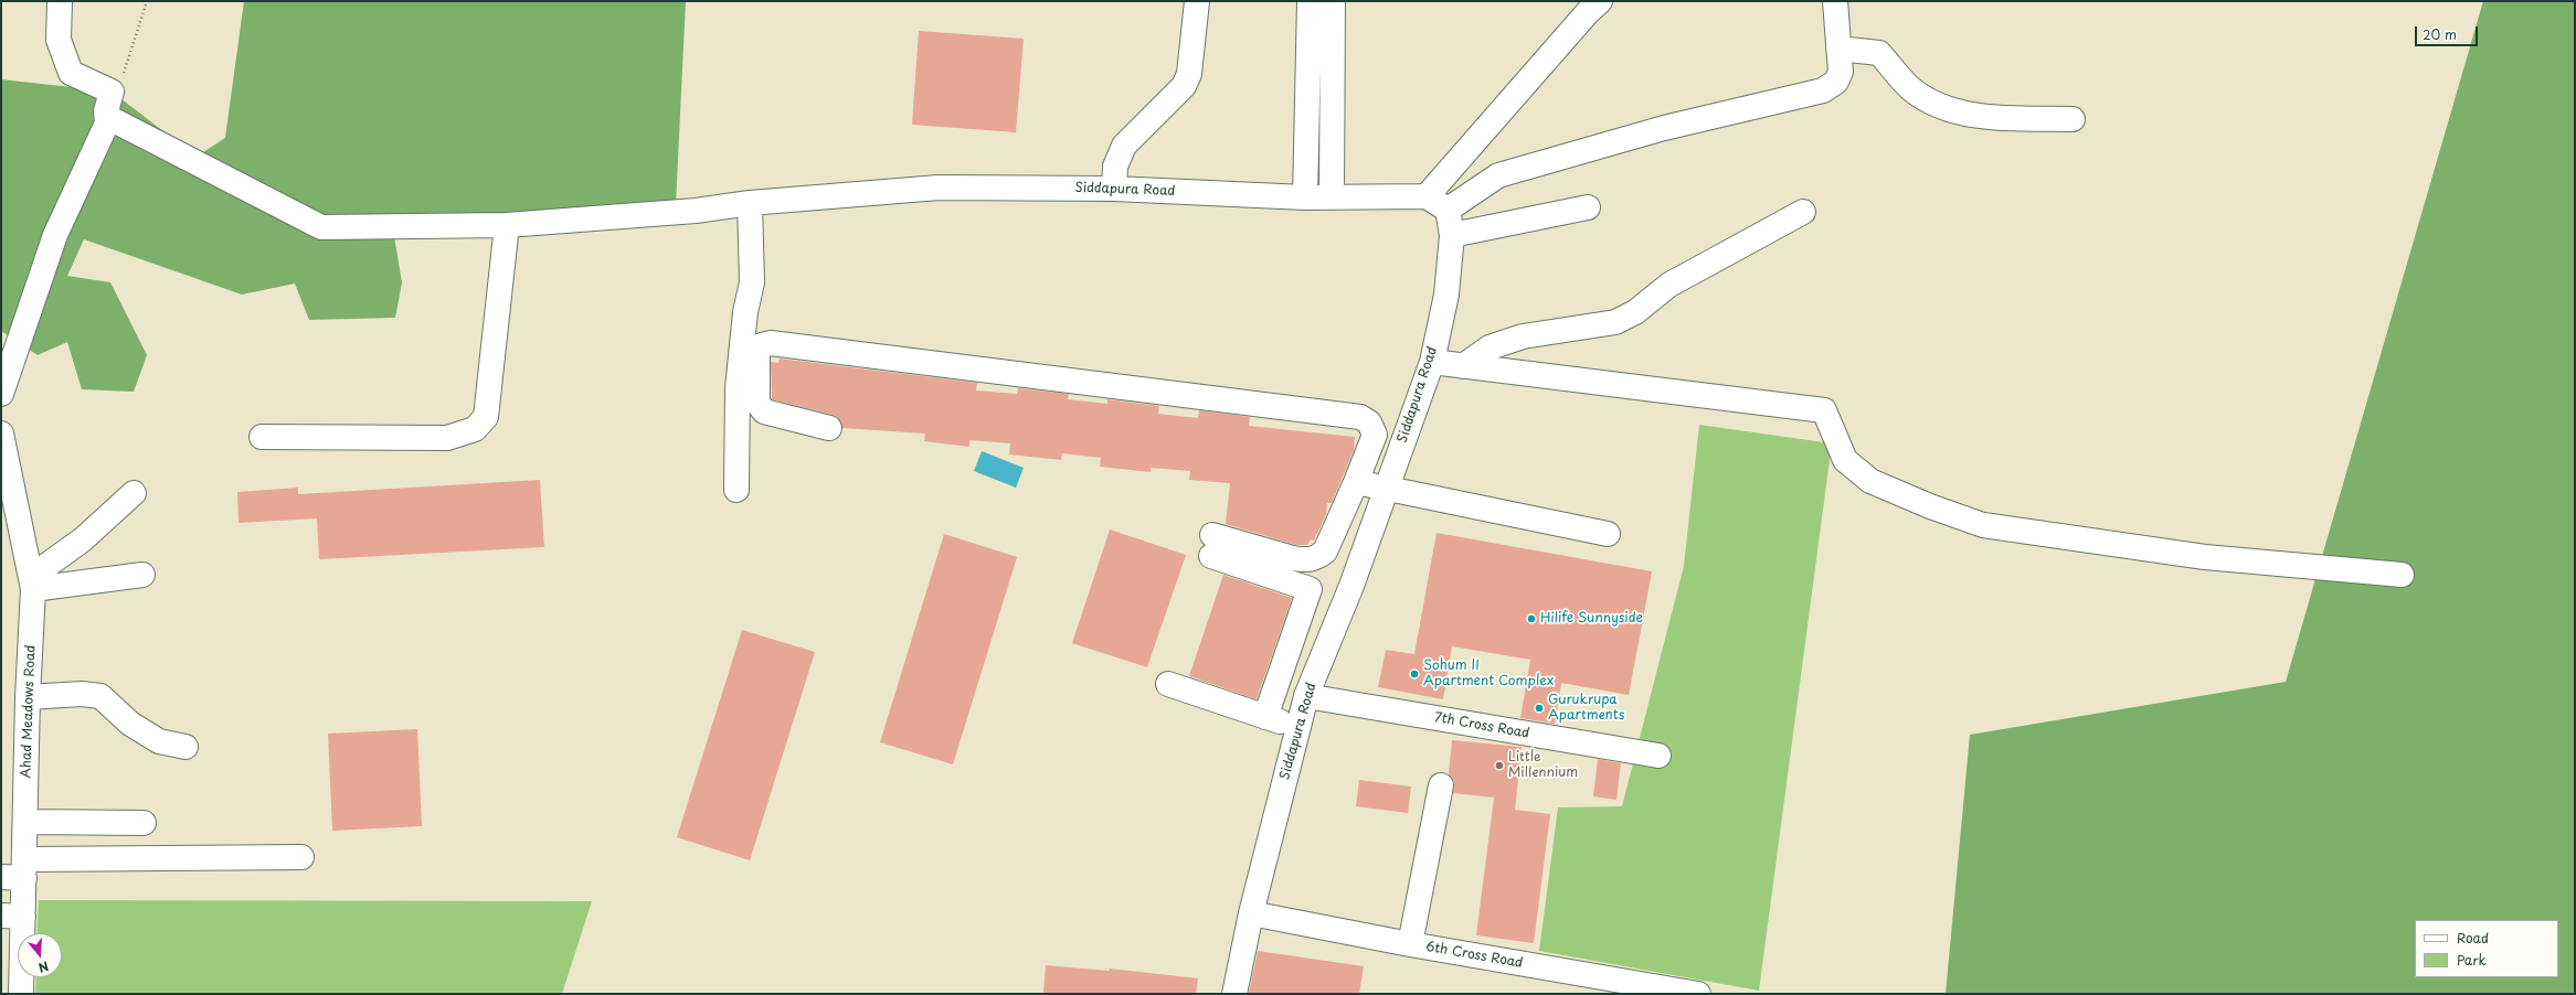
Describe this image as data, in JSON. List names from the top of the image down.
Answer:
{
  "streets": {
    "street": [
      "Siddapura Road",
      "Ahad Meadows Road",
      "7th Cross Road",
      "6th Cross Road"
    ]
  },
  "crossings": [
    ["Siddapura Road", "7th Cross Road"],
    ["Siddapura Road", "6th Cross Road"]
  ],
  "places": [
    "Hilife Sunnyside",
    "Sohum II Apartment Complex",
    "Gurukrupa Apartments",
    "Little Millennium"
  ],
  "legend": ["Road", "Park"],
  "scale_bar": "20 m",
  "north": "bottom"
}
